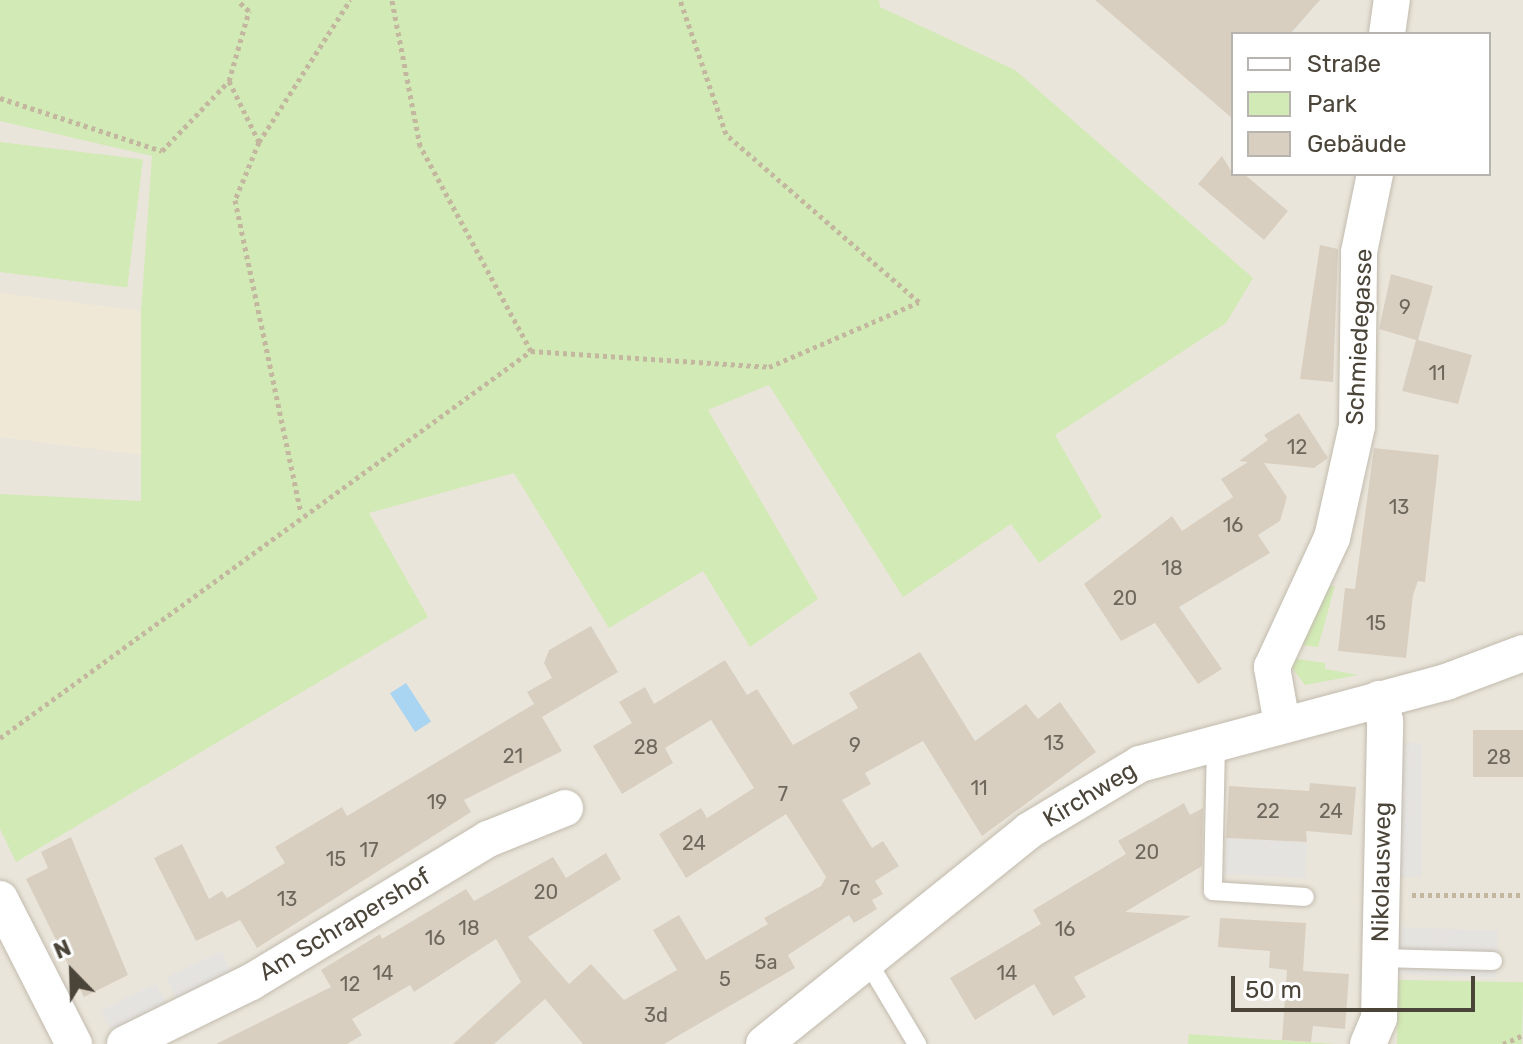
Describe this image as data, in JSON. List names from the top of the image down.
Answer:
{
  "streets": {
    "street": [
      "Schmiedegasse",
      "Kirchweg",
      "Nikolausweg",
      "Am Schrapershof"
    ]
  },
  "crossings": [
    ["Schmiedegasse", "Kirchweg"],
    ["Kirchweg", "Nikolausweg"]
  ],
  "house_numbers": [
    "9",
    "11",
    "12",
    "13",
    "16",
    "18",
    "20",
    "15",
    "13",
    "9",
    "28",
    "21",
    "28",
    "11",
    "7",
    "19",
    "22",
    "24",
    "24",
    "17",
    "20",
    "15",
    "7c",
    "20",
    "13",
    "18",
    "16",
    "16",
    "5a",
    "14",
    "14",
    "5",
    "12",
    "3d"
  ],
  "legend": ["Straße", "Park", "Gebäude"],
  "scale_bar": "50 m",
  "north": "top left"
}
